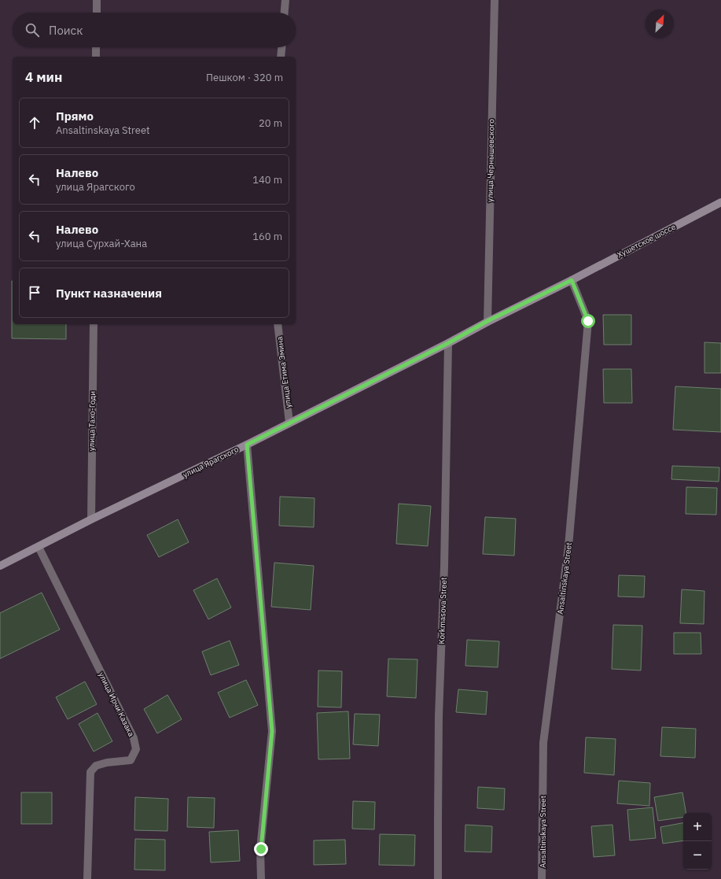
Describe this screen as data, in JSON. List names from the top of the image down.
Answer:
{
  "streets": {
    "main road": ["Хушетское шоссе", "улица Ярагского"],
    "street": [
      "улица Чернышевского",
      "улица Етима Эмина",
      "улица Тахо-Годи",
      "Ansaltinskaya Street",
      "Korkmasova Street",
      "улица Ирчи Казака"
    ]
  },
  "crossings": [
    ["улица Чернышевского", "улица Ярагского"],
    ["Хушетское шоссе", "улица Ярагского"],
    ["Хушетское шоссе", "Ansaltinskaya Street"],
    ["улица Етима Эмина", "улица Ярагского"],
    ["улица Тахо-Годи", "улица Ярагского"],
    ["улица Ярагского", "Ansaltinskaya Street"],
    ["улица Ярагского", "Korkmasova Street"],
    ["улица Ярагского", "улица Ирчи Казака"]
  ],
  "north": "top right",
  "page": {
    "search": "Поиск",
    "heading": ["4 мин", "Пешком · 320 m"],
    "list": [
      ["Прямо", "Ansaltinskaya Street", "20 m"],
      ["Налево", "улица Ярагского", "140 m"],
      ["Налево", "улица Сурхай-Хана", "160 m"],
      "Пункт назначения"
    ],
    "map_buttons": ["+", "−"]
  }
}
